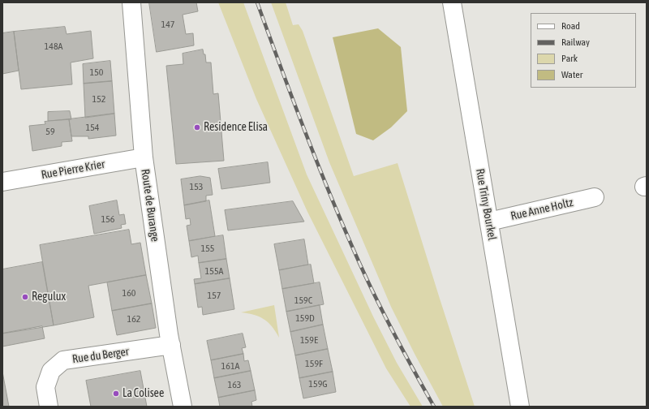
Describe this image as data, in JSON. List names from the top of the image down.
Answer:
{
  "streets": {
    "street": [
      "Rue Pierre Krier",
      "Rue Triny Bourkel",
      "Route de Burange",
      "Rue Anne Holtz",
      "Rue du Berger"
    ]
  },
  "crossings": [
    ["Rue Pierre Krier", "Route de Burange"],
    ["Rue Triny Bourkel", "Rue Anne Holtz"],
    ["Route de Burange", "Rue du Berger"]
  ],
  "places": ["Residence Elisa", "Regulux", "La Colisee"],
  "house_numbers": [
    "147",
    "148A",
    "150",
    "152",
    "154",
    "59",
    "153",
    "156",
    "155",
    "155A",
    "160",
    "157",
    "159C",
    "159D",
    "162",
    "159E",
    "159F",
    "161A",
    "159G",
    "163"
  ],
  "legend": [
    "Road",
    "Railway",
    "Park",
    "Water"
  ]
}
